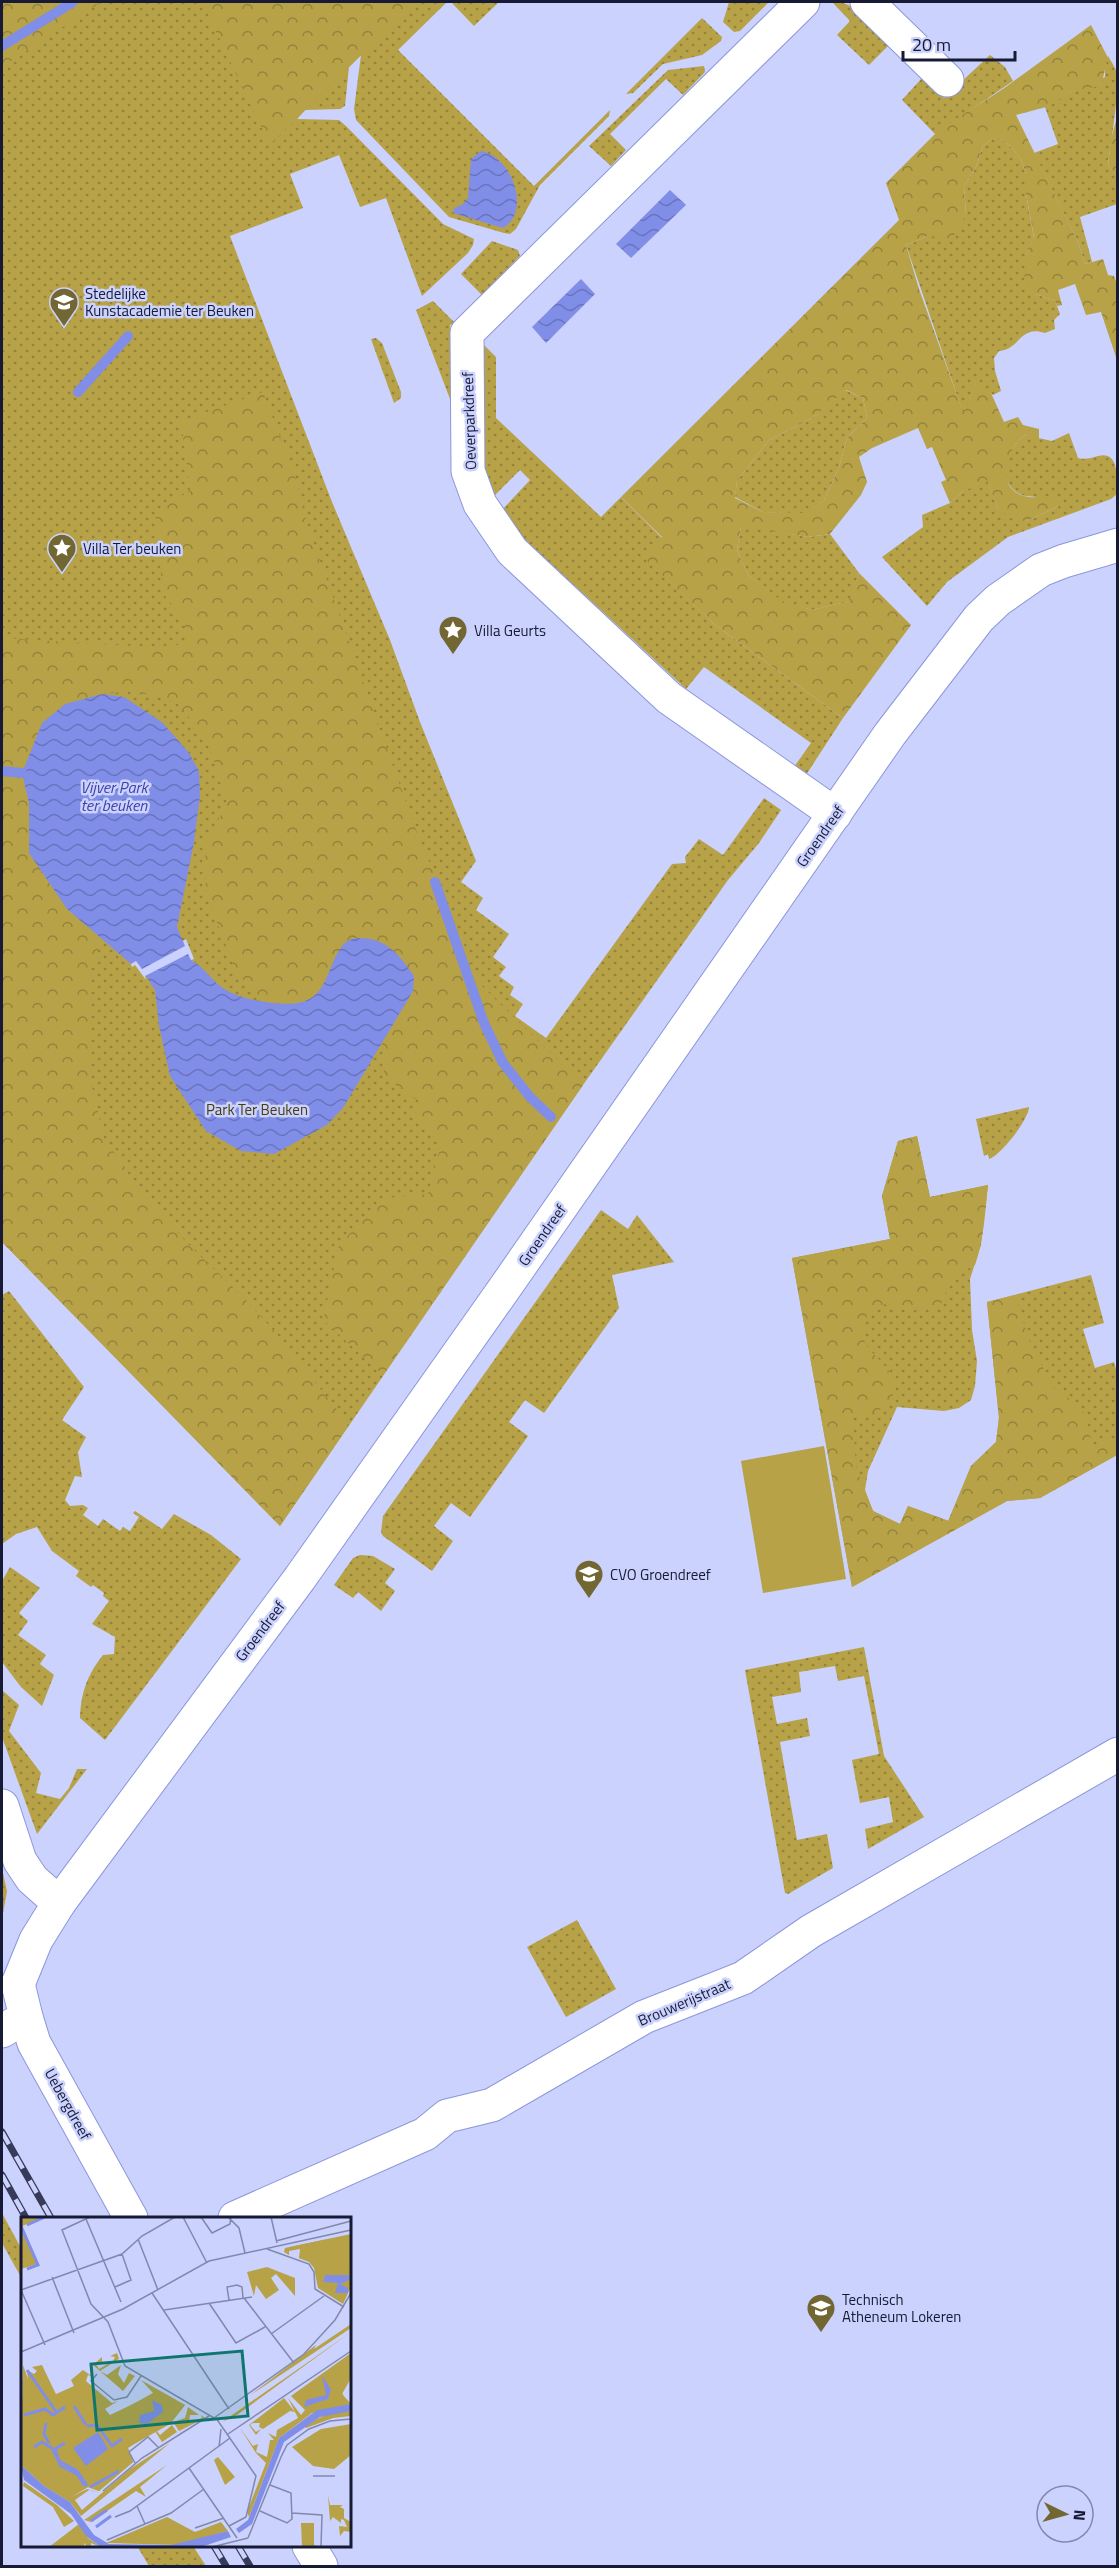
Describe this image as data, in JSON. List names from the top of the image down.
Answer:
{
  "streets": {
    "street": [
      "Oeverparkdreef",
      "Groendreef",
      "Brouwerijstraat",
      "Uebergdreef"
    ]
  },
  "crossings": [
    ["Oeverparkdreef", "Groendreef"],
    ["Groendreef", "Uebergdreef"]
  ],
  "water": ["Vijver Park ter beuken"],
  "parks": ["Park Ter Beuken"],
  "places": {
    "school or university": ["Stedelijke Kunstacademie ter Beuken", "CVO Groendreef", "Technisch Atheneum Lokeren"],
    "place": ["Villa Ter beuken", "Villa Geurts"]
  },
  "scale_bar": "20 m",
  "north": "right"
}
